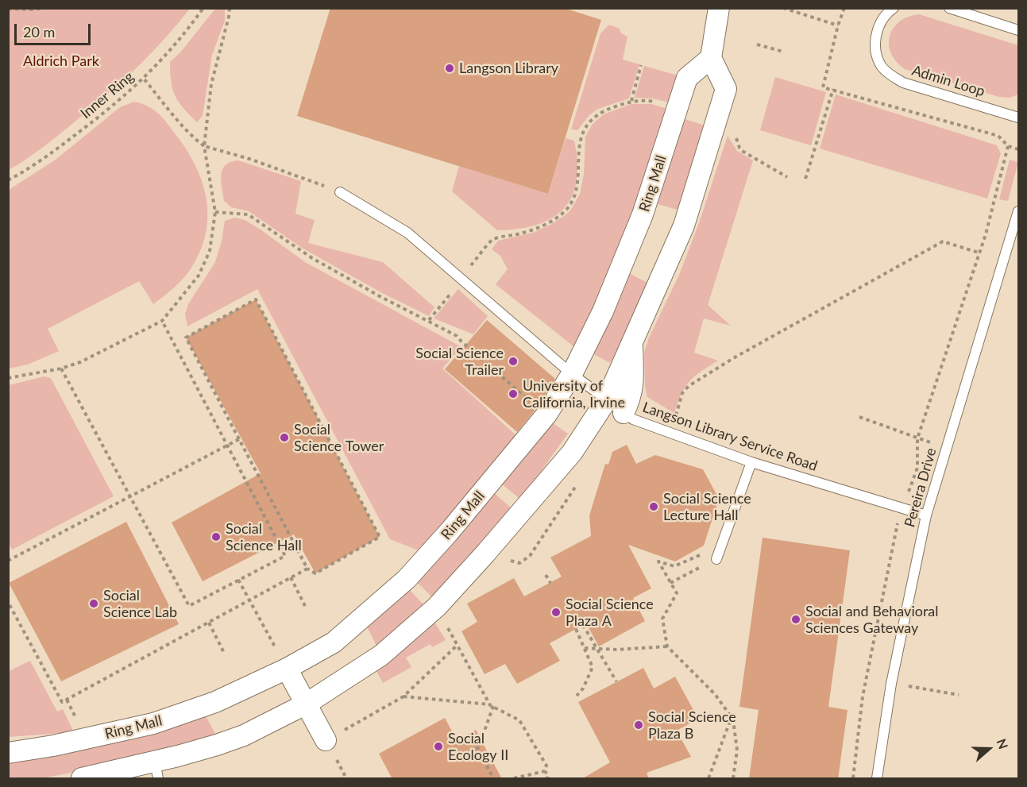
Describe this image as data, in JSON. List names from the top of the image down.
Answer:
{
  "streets": {
    "street": ["Ring Mall"],
    "lane": ["Admin Loop", "Langson Library Service Road", "Pereira Drive"],
    "path": ["Inner Ring"]
  },
  "crossings": [
    ["Ring Mall", "Langson Library Service Road"],
    ["Langson Library Service Road", "Pereira Drive"]
  ],
  "parks": ["Aldrich Park"],
  "places": [
    "Langson Library",
    "Social Science Trailer",
    "University of California, Irvine",
    "Social Science Tower",
    "Social Science Lecture Hall",
    "Social Science Hall",
    "Social Science Lab",
    "Social Science Plaza A",
    "Social and Behavioral Sciences Gateway",
    "Social Science Plaza B",
    "Social Ecology II"
  ],
  "scale_bar": "20 m",
  "north": "right"
}
